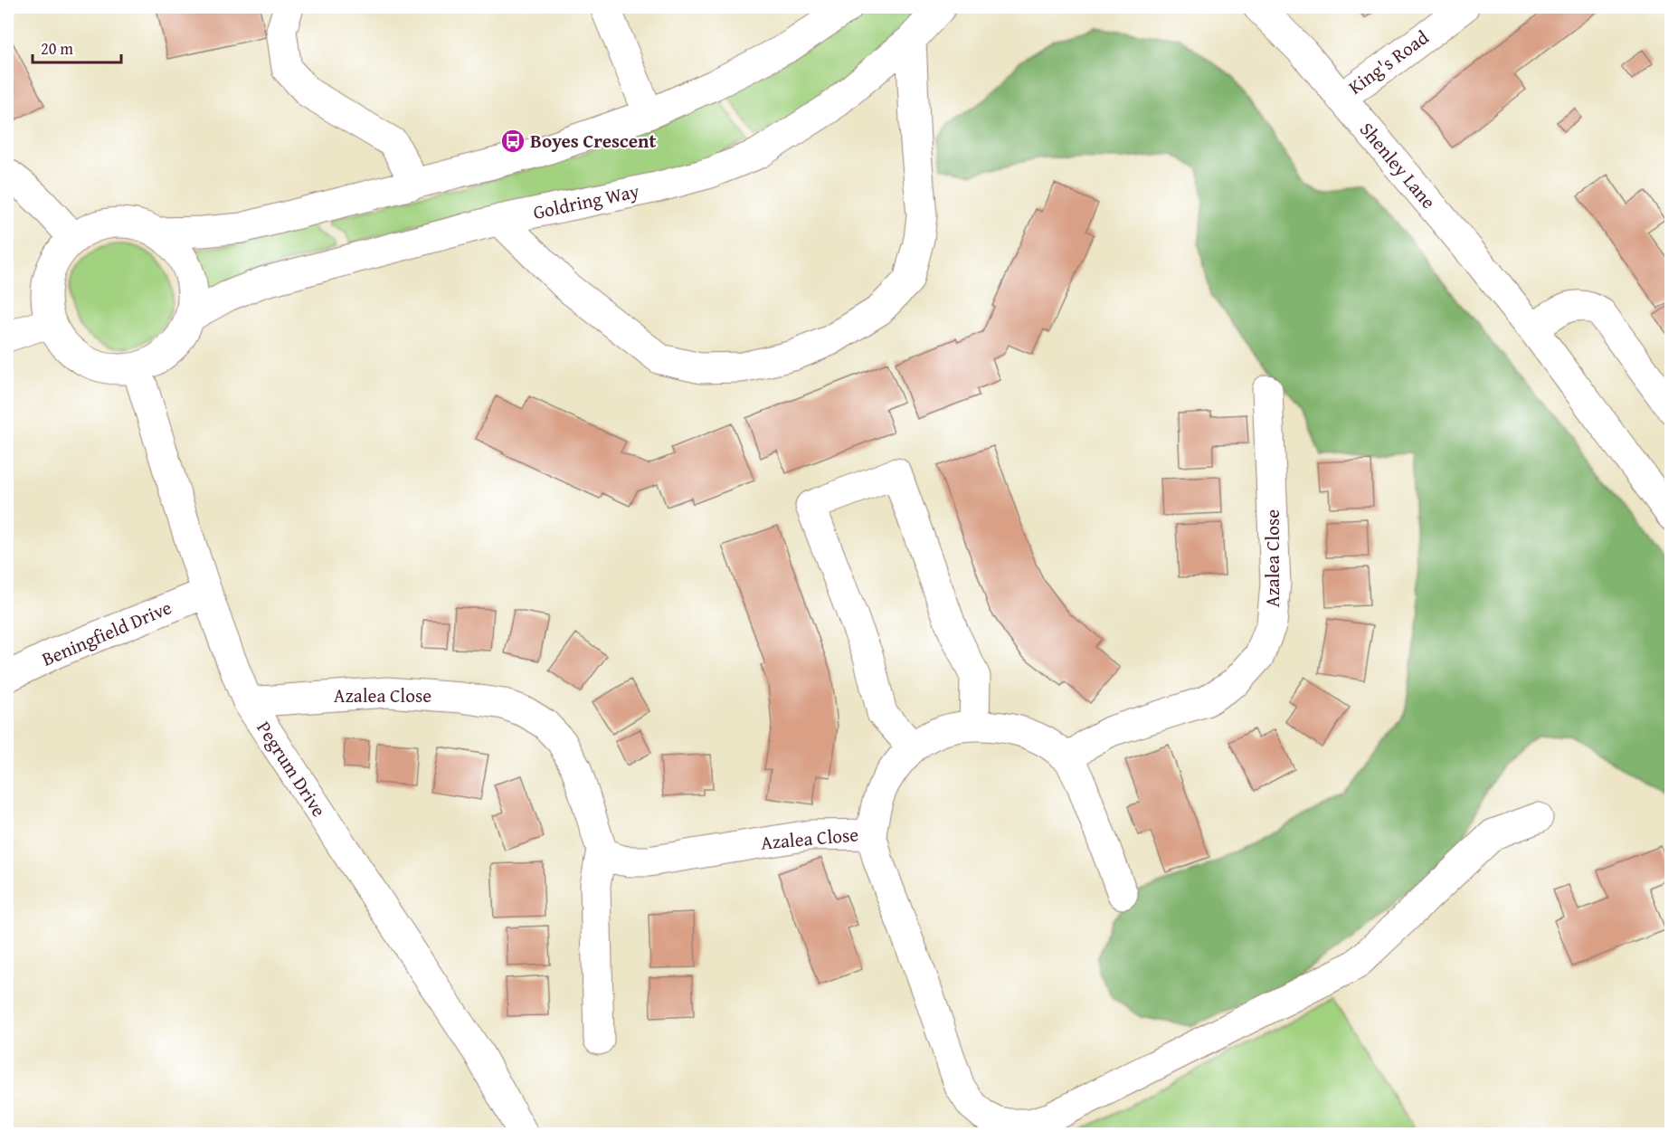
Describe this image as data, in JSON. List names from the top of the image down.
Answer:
{
  "streets": {
    "street": [
      "King's Road",
      "Shenley Lane",
      "Goldring Way",
      "Azalea Close",
      "Beningfield Drive",
      "Pegrum Drive"
    ]
  },
  "crossings": [
    ["King's Road", "Shenley Lane"],
    ["Goldring Way", "Pegrum Drive"],
    ["Azalea Close", "Pegrum Drive"],
    ["Beningfield Drive", "Pegrum Drive"]
  ],
  "places": {
    "bus stop": ["Boyes Crescent"]
  },
  "scale_bar": "20 m"
}
